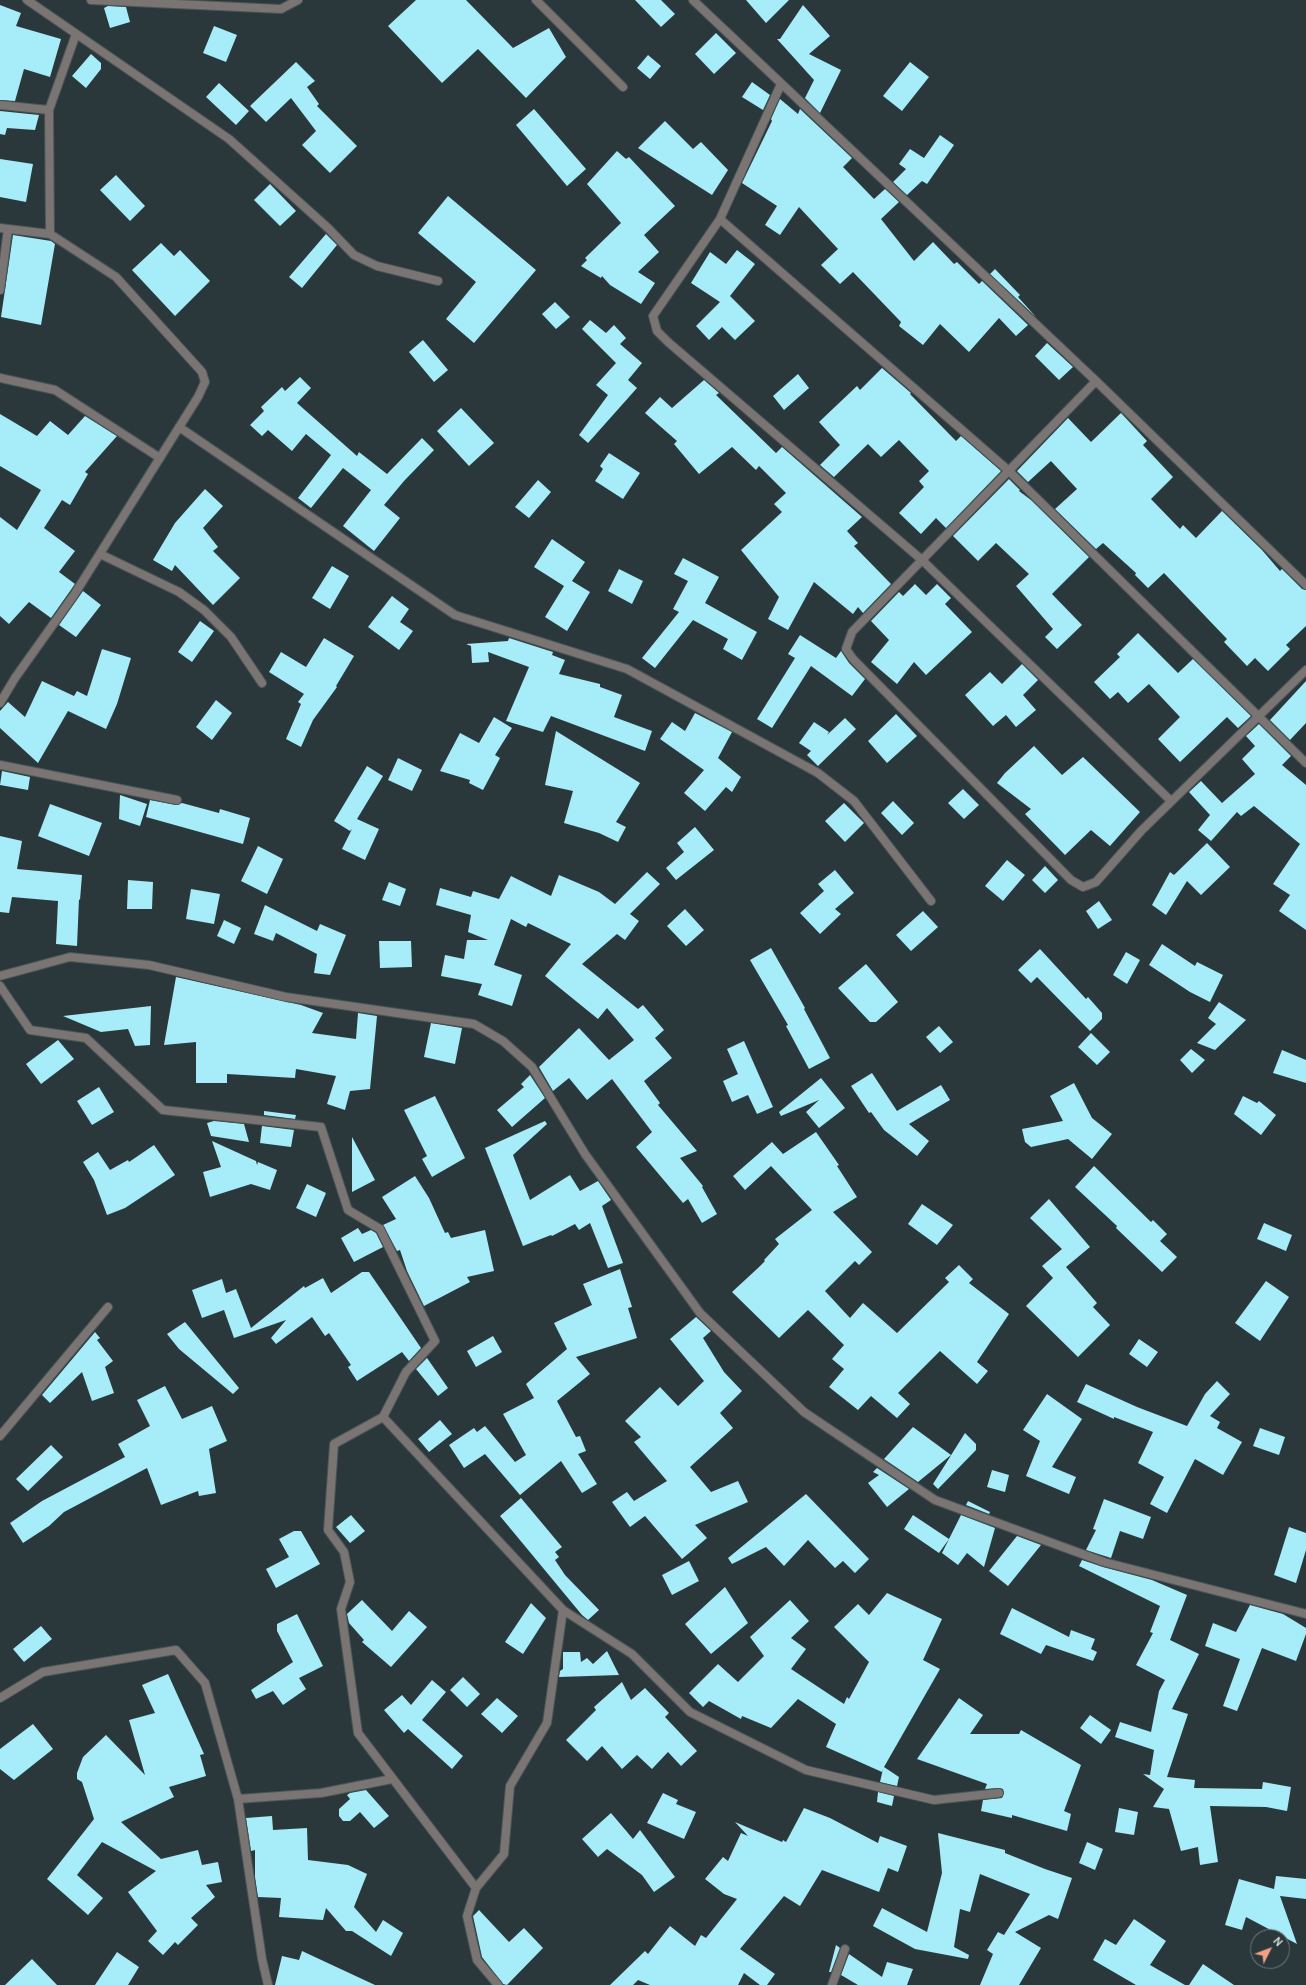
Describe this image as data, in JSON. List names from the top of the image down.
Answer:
{
  "north": "top right"
}
